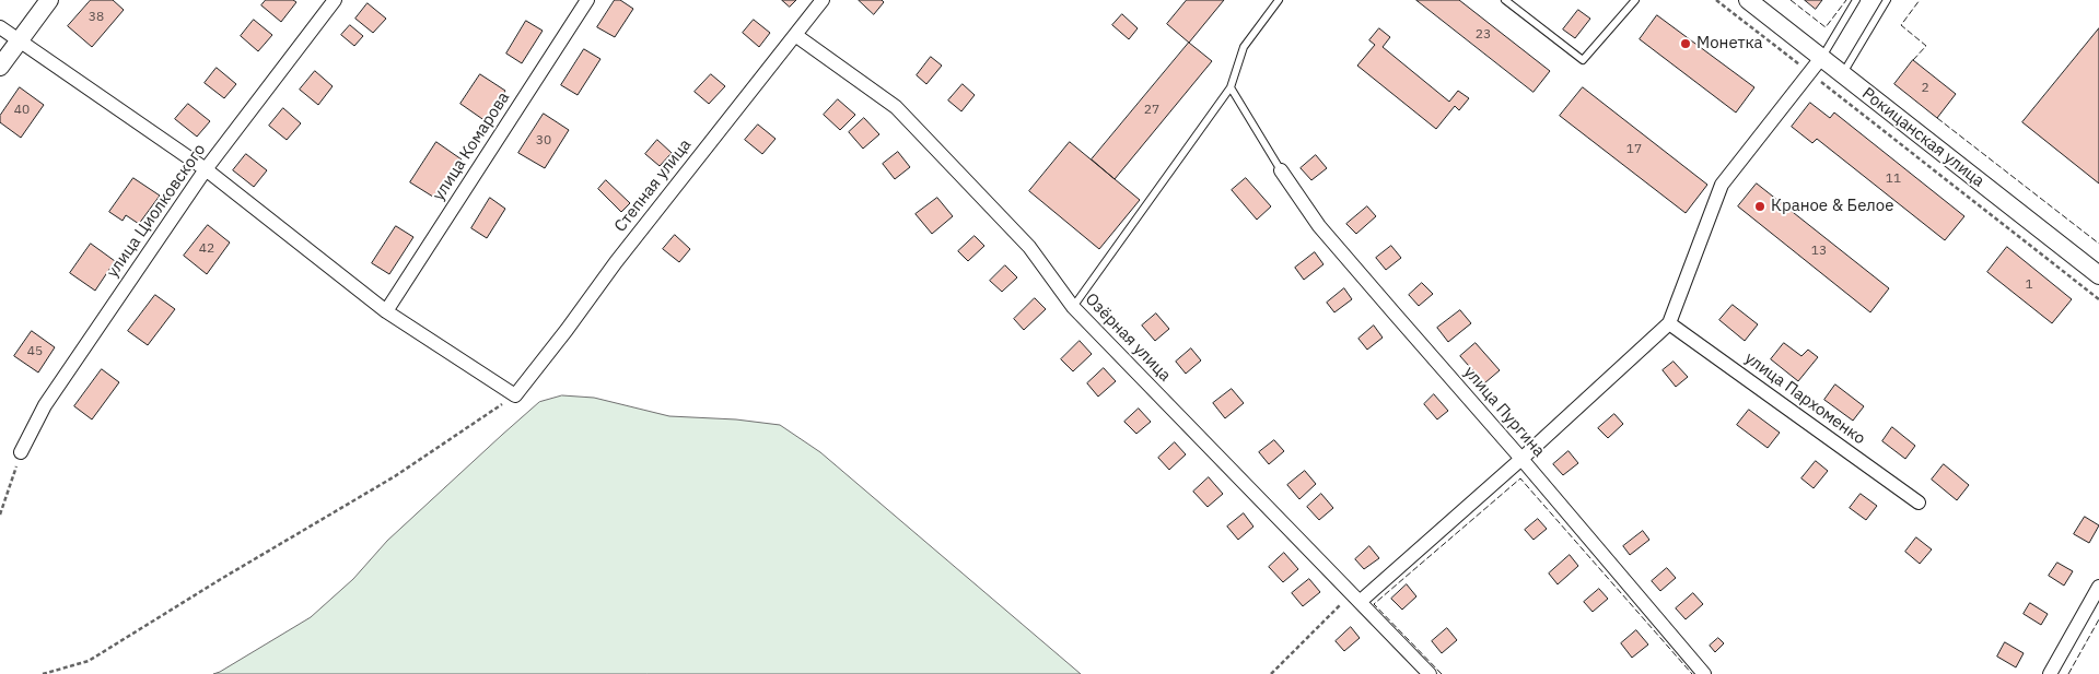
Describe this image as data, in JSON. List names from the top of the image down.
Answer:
{
  "streets": {
    "street": [
      "Рокицанская улица",
      "улица Комарова",
      "Степная улица",
      "улица Циолковского",
      "Озёрная улица",
      "улица Пархоменко",
      "улица Пургина"
    ]
  },
  "crossings": [
    ["Степная улица", "Озёрная улица"]
  ],
  "places": ["Монетка", "Краное & Белое"],
  "house_numbers": [
    "38",
    "23",
    "2",
    "40",
    "27",
    "30",
    "17",
    "11",
    "42",
    "13",
    "1",
    "45"
  ]
}
